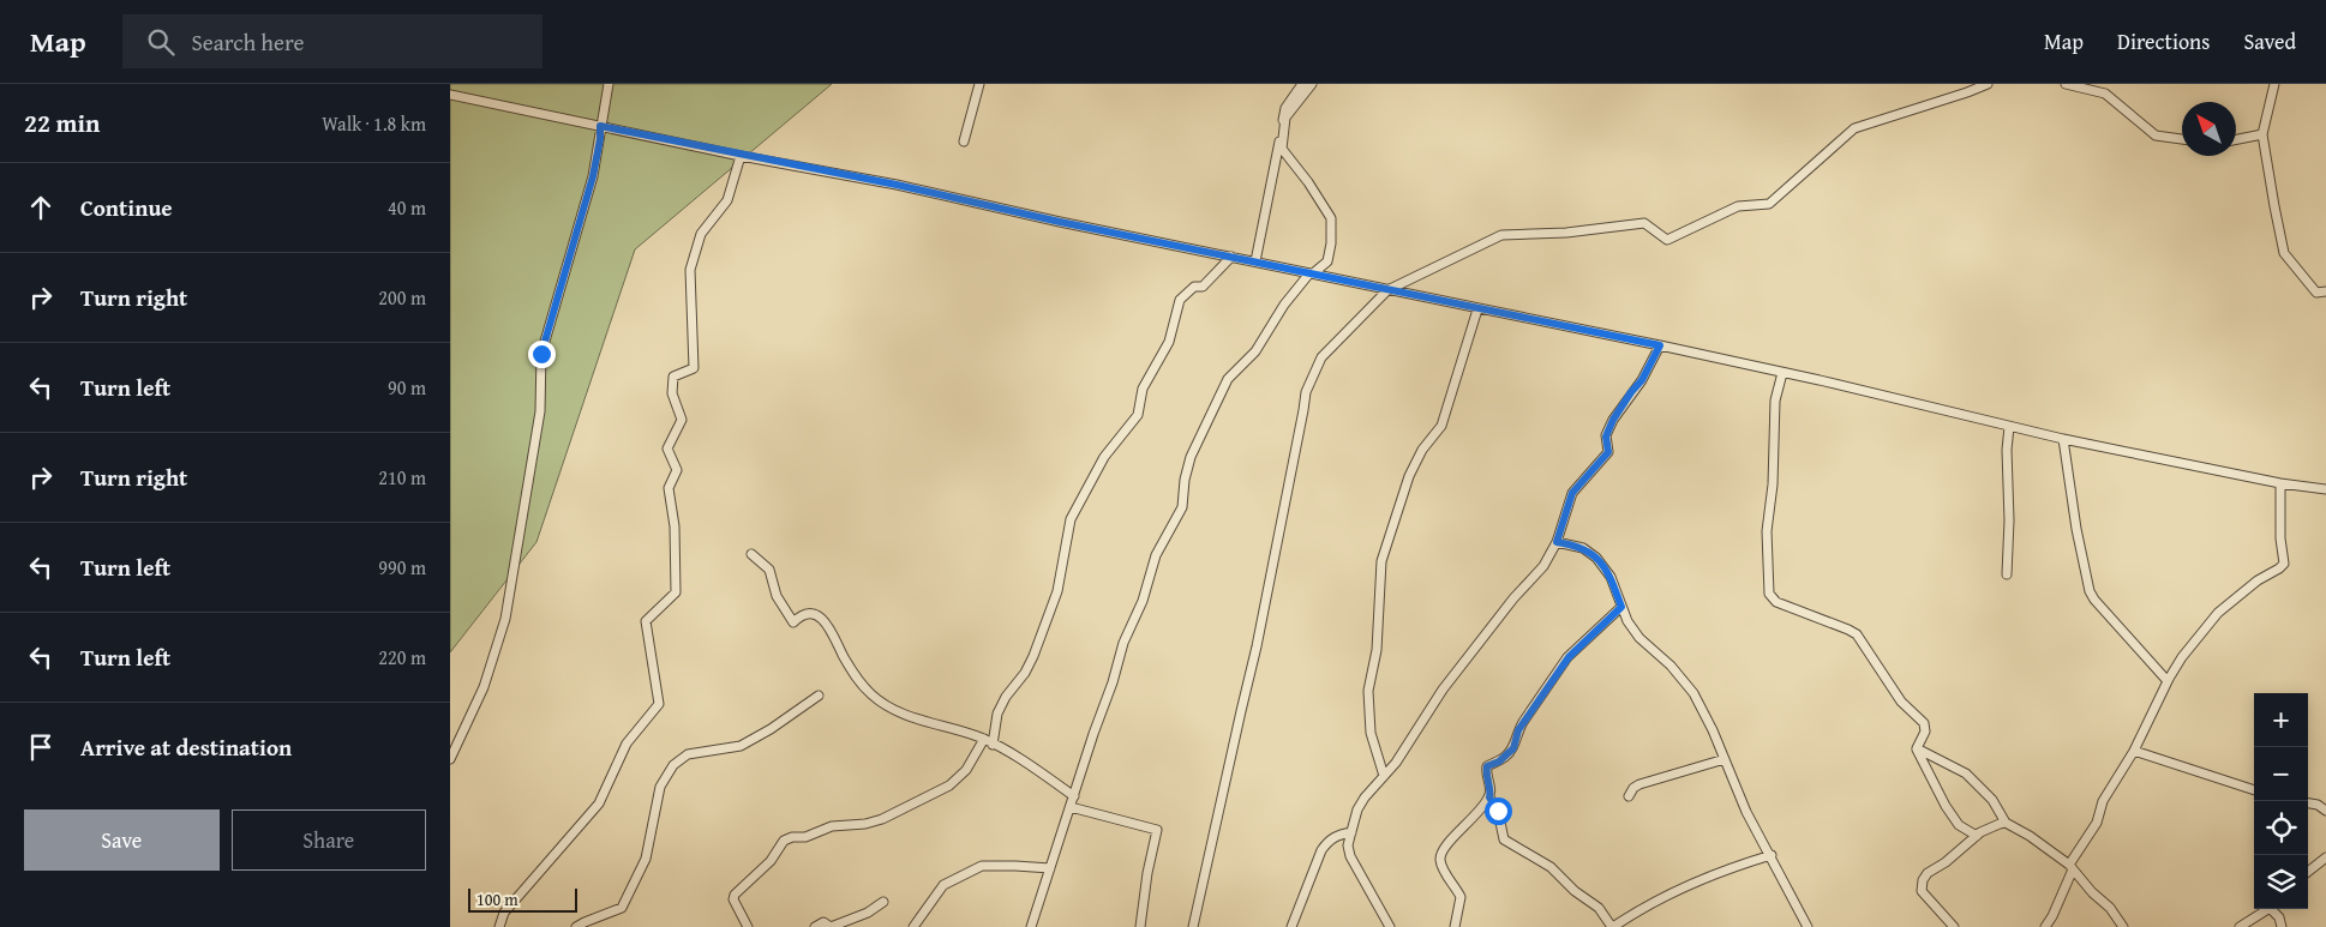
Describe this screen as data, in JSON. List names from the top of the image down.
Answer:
{
  "scale_bar": "100 m",
  "north": "top left",
  "page": {
    "header": "Map",
    "search": "Search here",
    "nav": ["Map", "Directions", "Saved"],
    "heading": ["22 min", "Walk · 1.8 km"],
    "list": [
      ["Continue", "40 m"],
      ["Turn right", "200 m"],
      ["Turn left", "90 m"],
      ["Turn right", "210 m"],
      ["Turn left", "990 m"],
      ["Turn left", "220 m"],
      "Arrive at destination"
    ],
    "map_buttons": ["+", "−"],
    "buttons": ["Save", "Share"],
    "scale": "100 m"
  }
}
